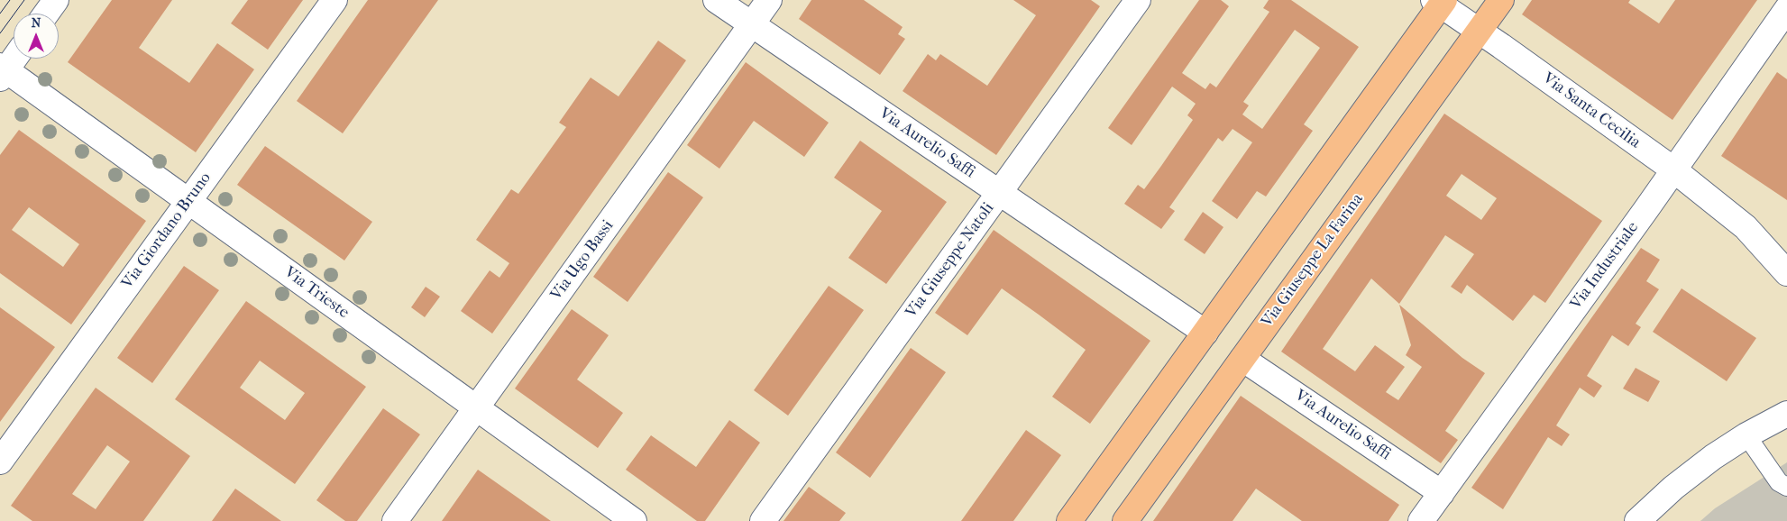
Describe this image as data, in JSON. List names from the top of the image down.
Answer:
{
  "streets": {
    "main road": ["Via Giuseppe La Farina"],
    "street": [
      "Via Santa Cecilia",
      "Via Aurelio Saffi",
      "Via Giordano Bruno",
      "Via Ugo Bassi",
      "Via Giuseppe Natoli",
      "Via Industriale",
      "Via Trieste"
    ]
  },
  "crossings": [
    ["Via Santa Cecilia", "Via Giuseppe La Farina"],
    ["Via Santa Cecilia", "Via Industriale"],
    ["Via Aurelio Saffi", "Via Ugo Bassi"],
    ["Via Aurelio Saffi", "Via Giuseppe Natoli"],
    ["Via Aurelio Saffi", "Via Giuseppe La Farina"],
    ["Via Aurelio Saffi", "Via Industriale"],
    ["Via Giordano Bruno", "Via Trieste"],
    ["Via Ugo Bassi", "Via Trieste"]
  ],
  "north": "top"
}
